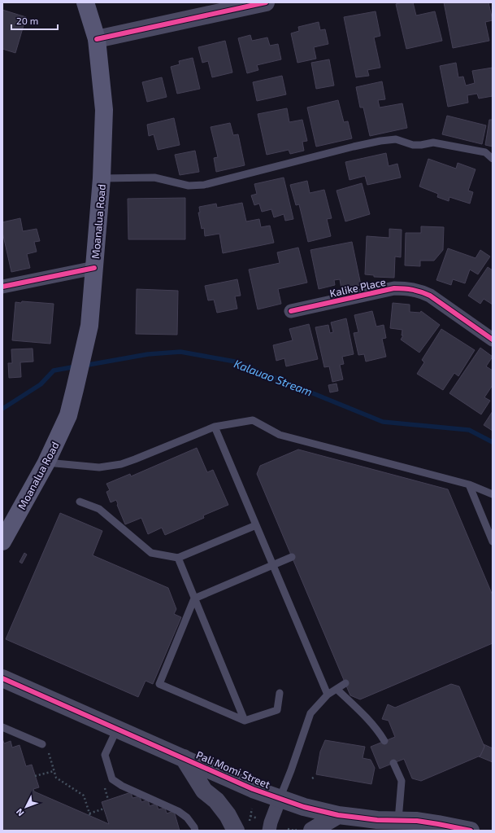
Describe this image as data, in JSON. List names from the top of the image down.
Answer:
{
  "streets": {
    "main road": ["Moanalua Road"],
    "street": ["Kalike Place", "Pali Momi Street"]
  },
  "water": ["Kalauao Stream"],
  "scale_bar": "20 m",
  "north": "bottom left"
}
